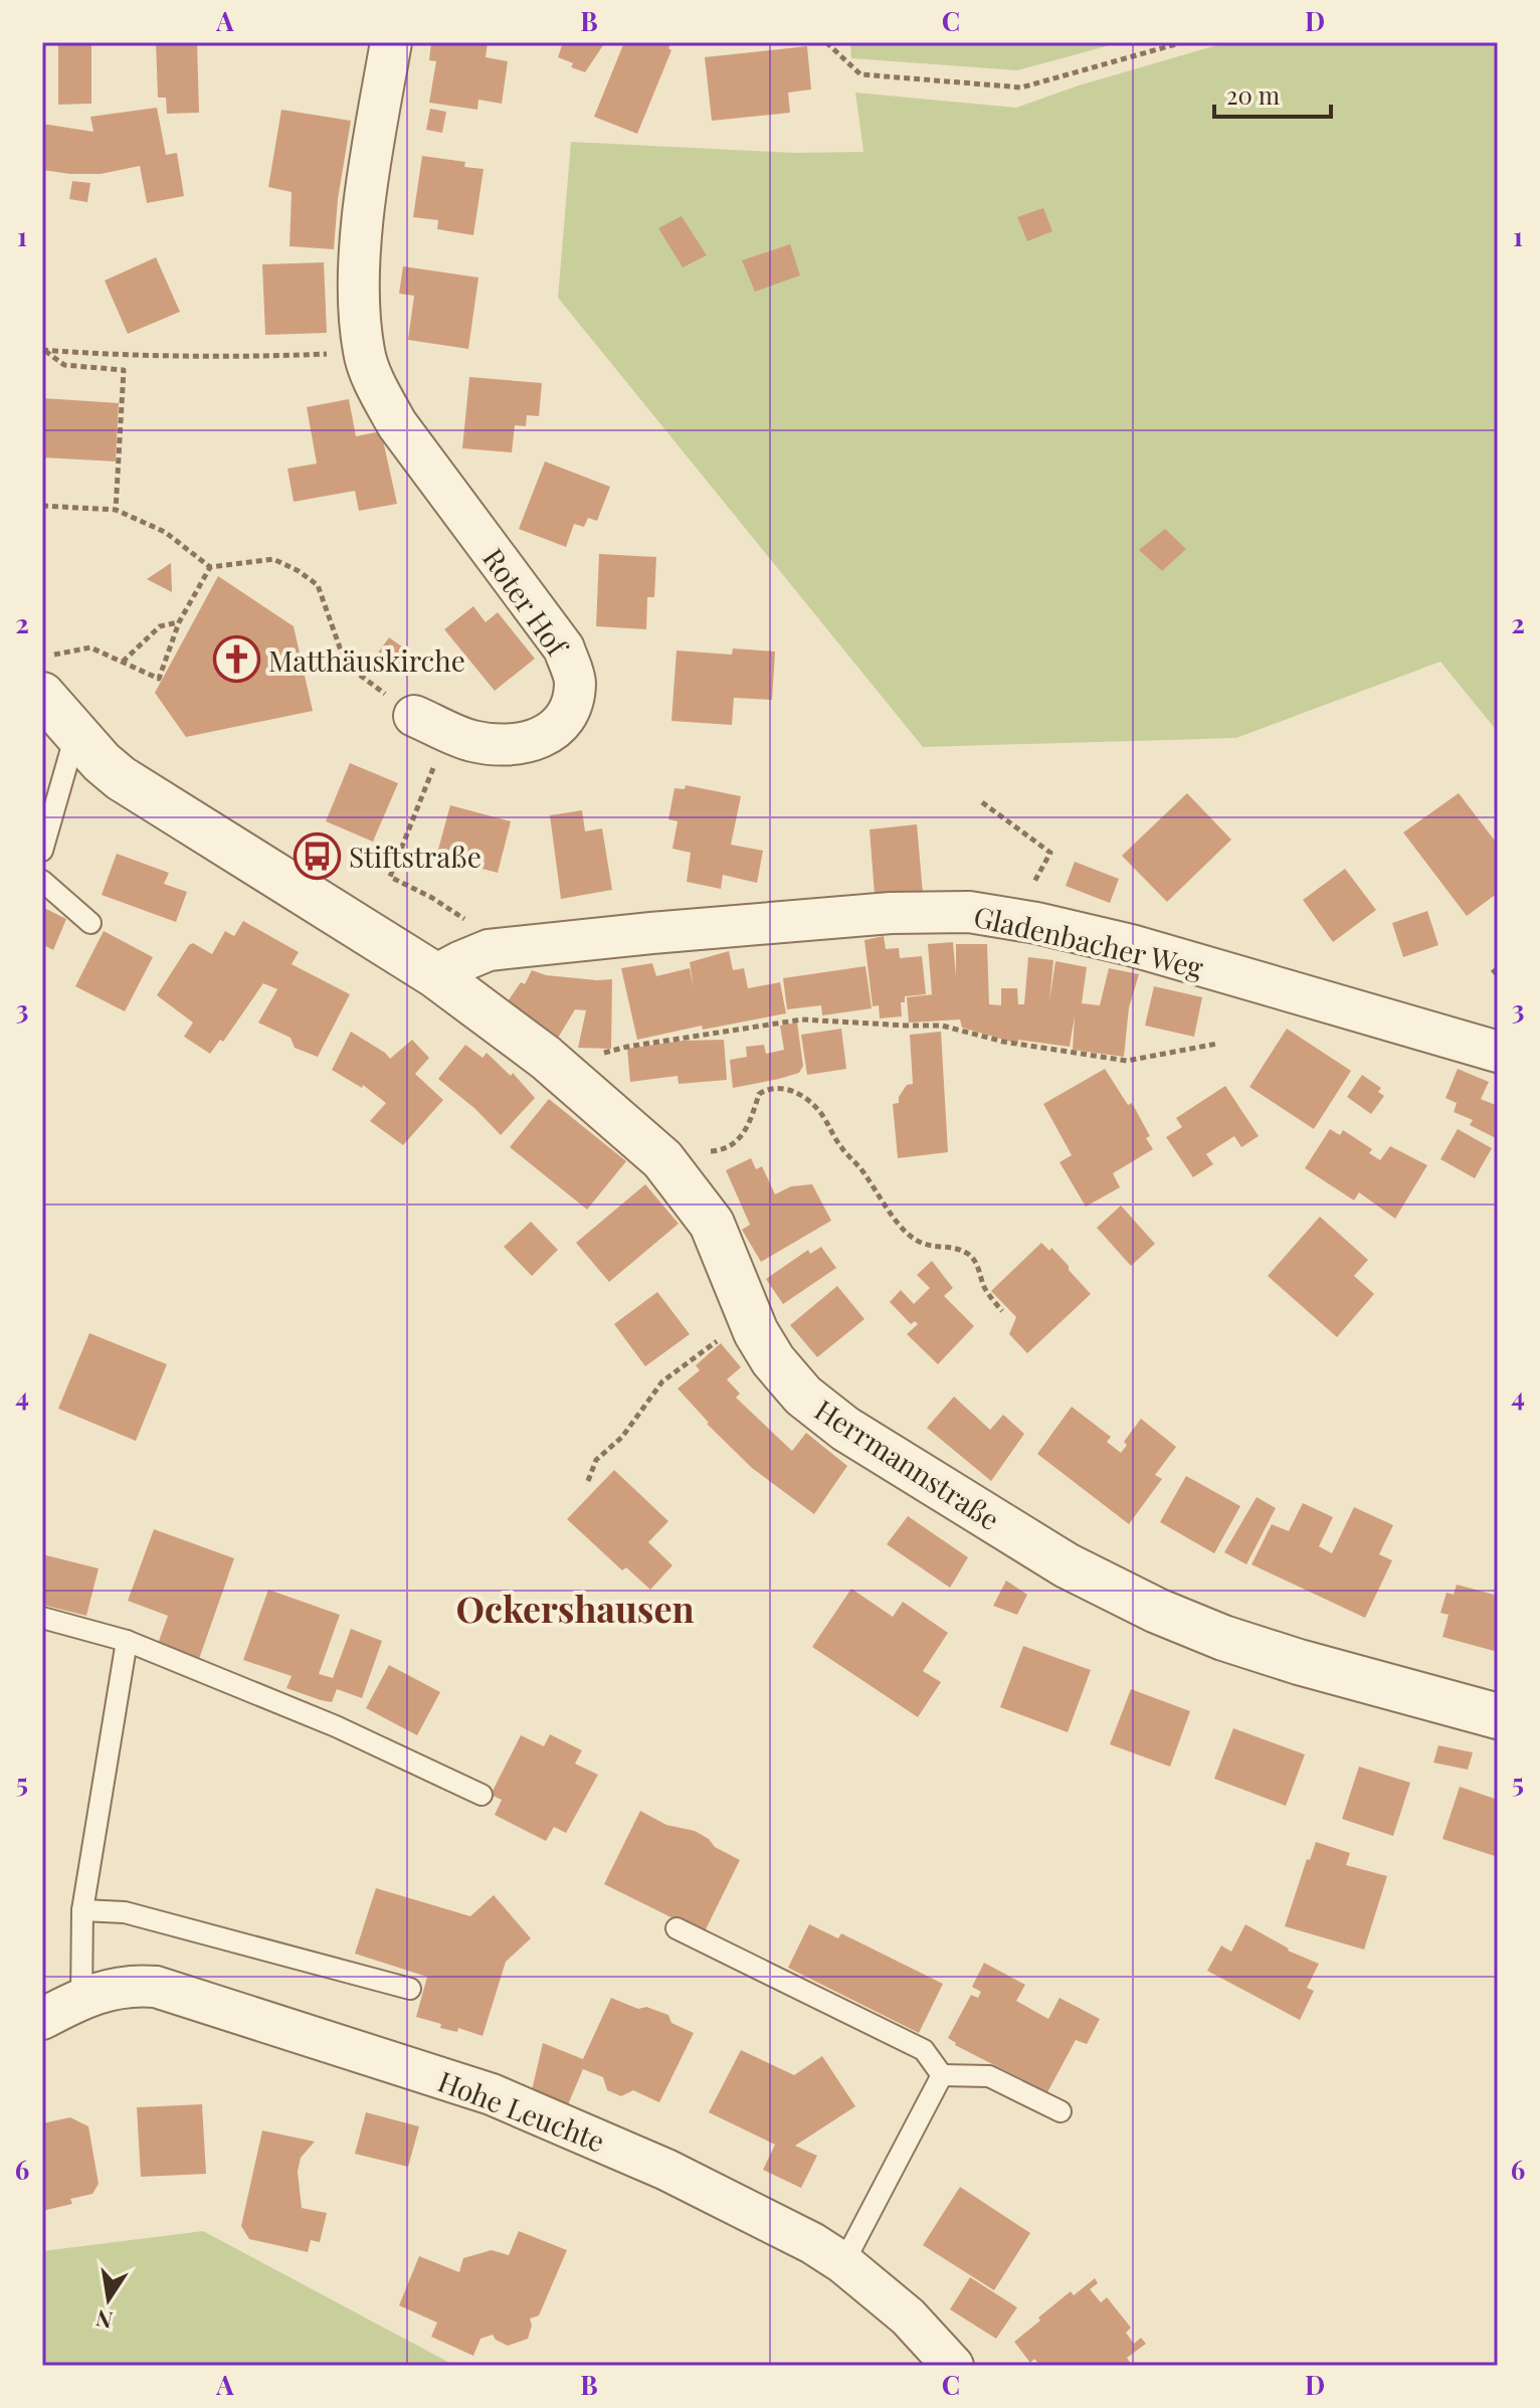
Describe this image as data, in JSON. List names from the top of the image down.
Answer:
{
  "streets": {
    "street": [
      "Roter Hof",
      "Gladenbacher Weg",
      "Herrmannstraße",
      "Hohe Leuchte"
    ]
  },
  "crossings": [
    ["Gladenbacher Weg", "Herrmannstraße"]
  ],
  "districts": ["Ockershausen"],
  "places": {
    "church": ["Matthäuskirche"],
    "bus stop": ["Stiftstraße"]
  },
  "scale_bar": "20 m",
  "north": "bottom",
  "grid": {
    "columns": [
      "A",
      "B",
      "C",
      "D"
    ],
    "rows": [
      "1",
      "2",
      "3",
      "4",
      "5",
      "6"
    ]
  }
}
